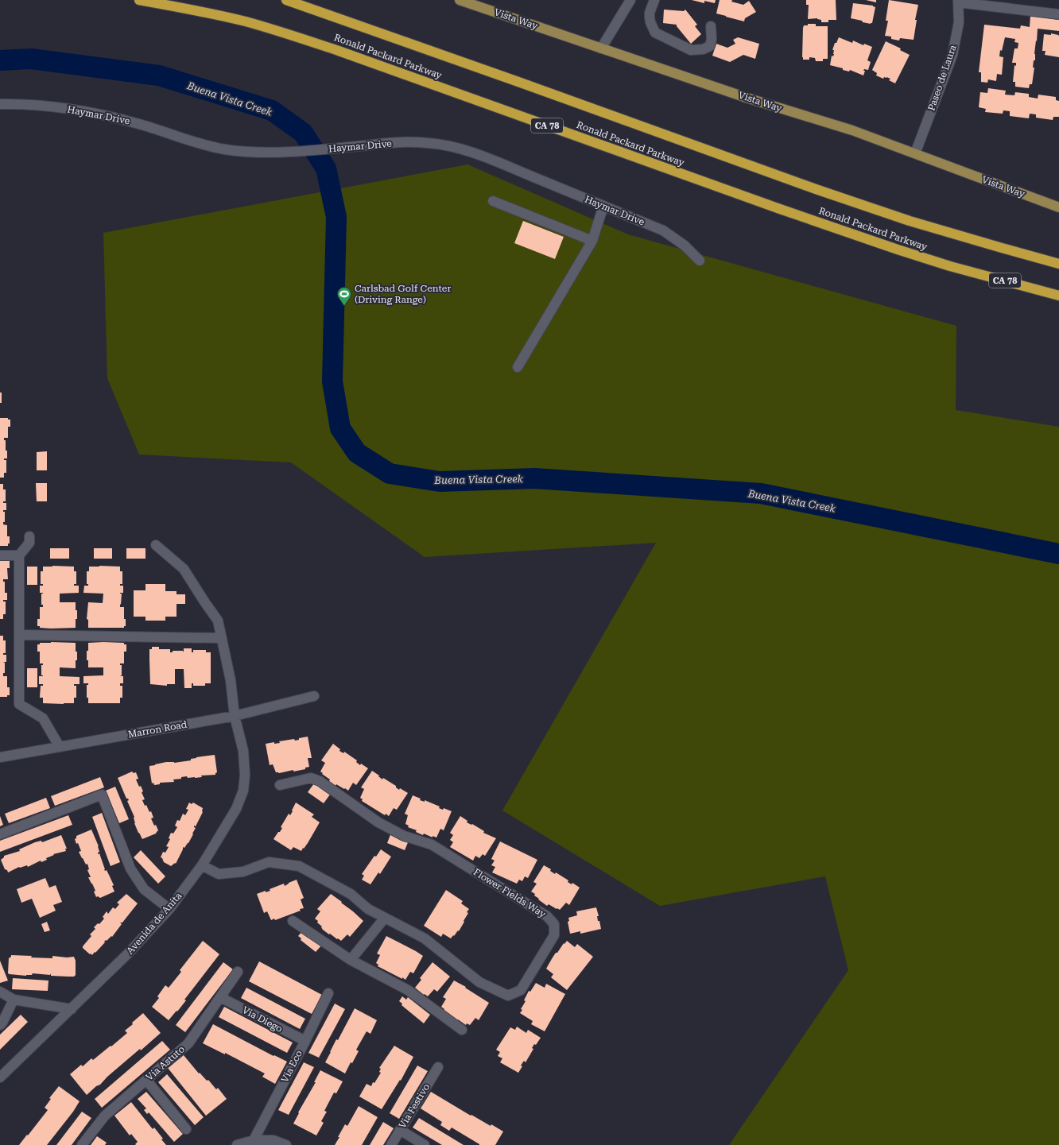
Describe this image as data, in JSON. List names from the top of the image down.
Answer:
{
  "streets": {
    "highway": ["Ronald Packard Parkway", "CA 78"],
    "main road": ["Vista Way"],
    "street": [
      "Paseo de Laura",
      "Haymar Drive",
      "Marron Road",
      "Flower Fields Way",
      "Avenida de Anita",
      "Via Diego",
      "Via Astuto",
      "Via Eco",
      "Via Festivo"
    ]
  },
  "crossings": [
    ["Vista Way", "Paseo de Laura"],
    ["Marron Road", "Avenida de Anita"],
    ["Flower Fields Way", "Avenida de Anita"],
    ["Via Diego", "Via Astuto"],
    ["Via Diego", "Via Eco"]
  ],
  "water": ["Buena Vista Creek"],
  "places": {
    "sports": ["Carlsbad Golf Center (Driving Range)"]
  }
}
